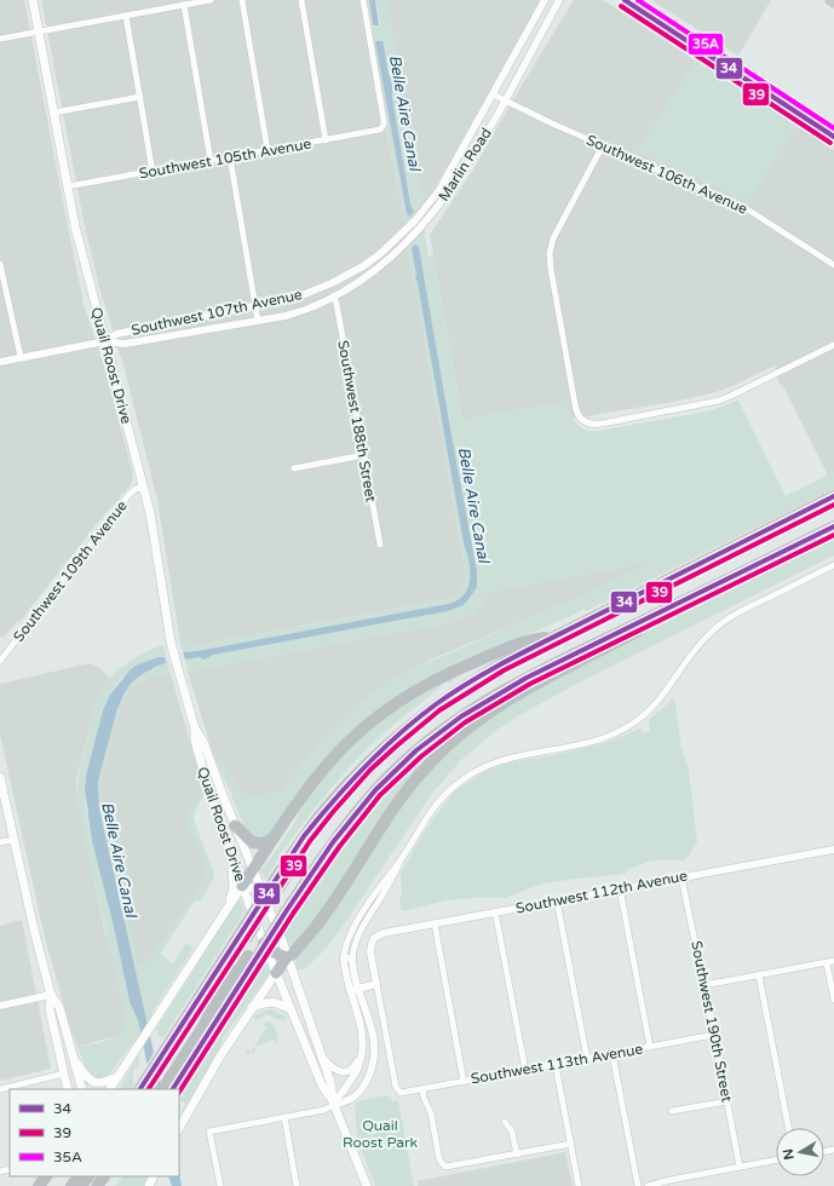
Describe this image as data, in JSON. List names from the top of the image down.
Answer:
{
  "streets": {
    "main road": ["Quail Roost Drive"],
    "street": [
      "Southwest 105th Avenue",
      "Marlin Road",
      "Southwest 106th Avenue",
      "Southwest 107th Avenue",
      "Southwest 188th Street",
      "Southwest 109th Avenue",
      "Southwest 112th Avenue",
      "Southwest 190th Street",
      "Southwest 113th Avenue"
    ]
  },
  "crossings": [
    ["Southwest 105th Avenue", "Quail Roost Drive"],
    ["Marlin Road", "Southwest 106th Avenue"],
    ["Marlin Road", "Southwest 107th Avenue"],
    ["Marlin Road", "Southwest 188th Street"],
    ["Southwest 107th Avenue", "Quail Roost Drive"],
    ["Southwest 107th Avenue", "Southwest 188th Street"],
    ["Quail Roost Drive", "Southwest 109th Avenue"],
    ["Southwest 112th Avenue", "Southwest 190th Street"],
    ["Southwest 112th Avenue", "Southwest 113th Avenue"],
    ["Southwest 190th Street", "Southwest 113th Avenue"]
  ],
  "water": ["Belle Aire Canal"],
  "parks": ["Quail Roost Park"],
  "lines": ["transit line 34", "transit line 35A", "transit line 39"],
  "legend": ["34", "39", "35A"],
  "north": "left"
}
